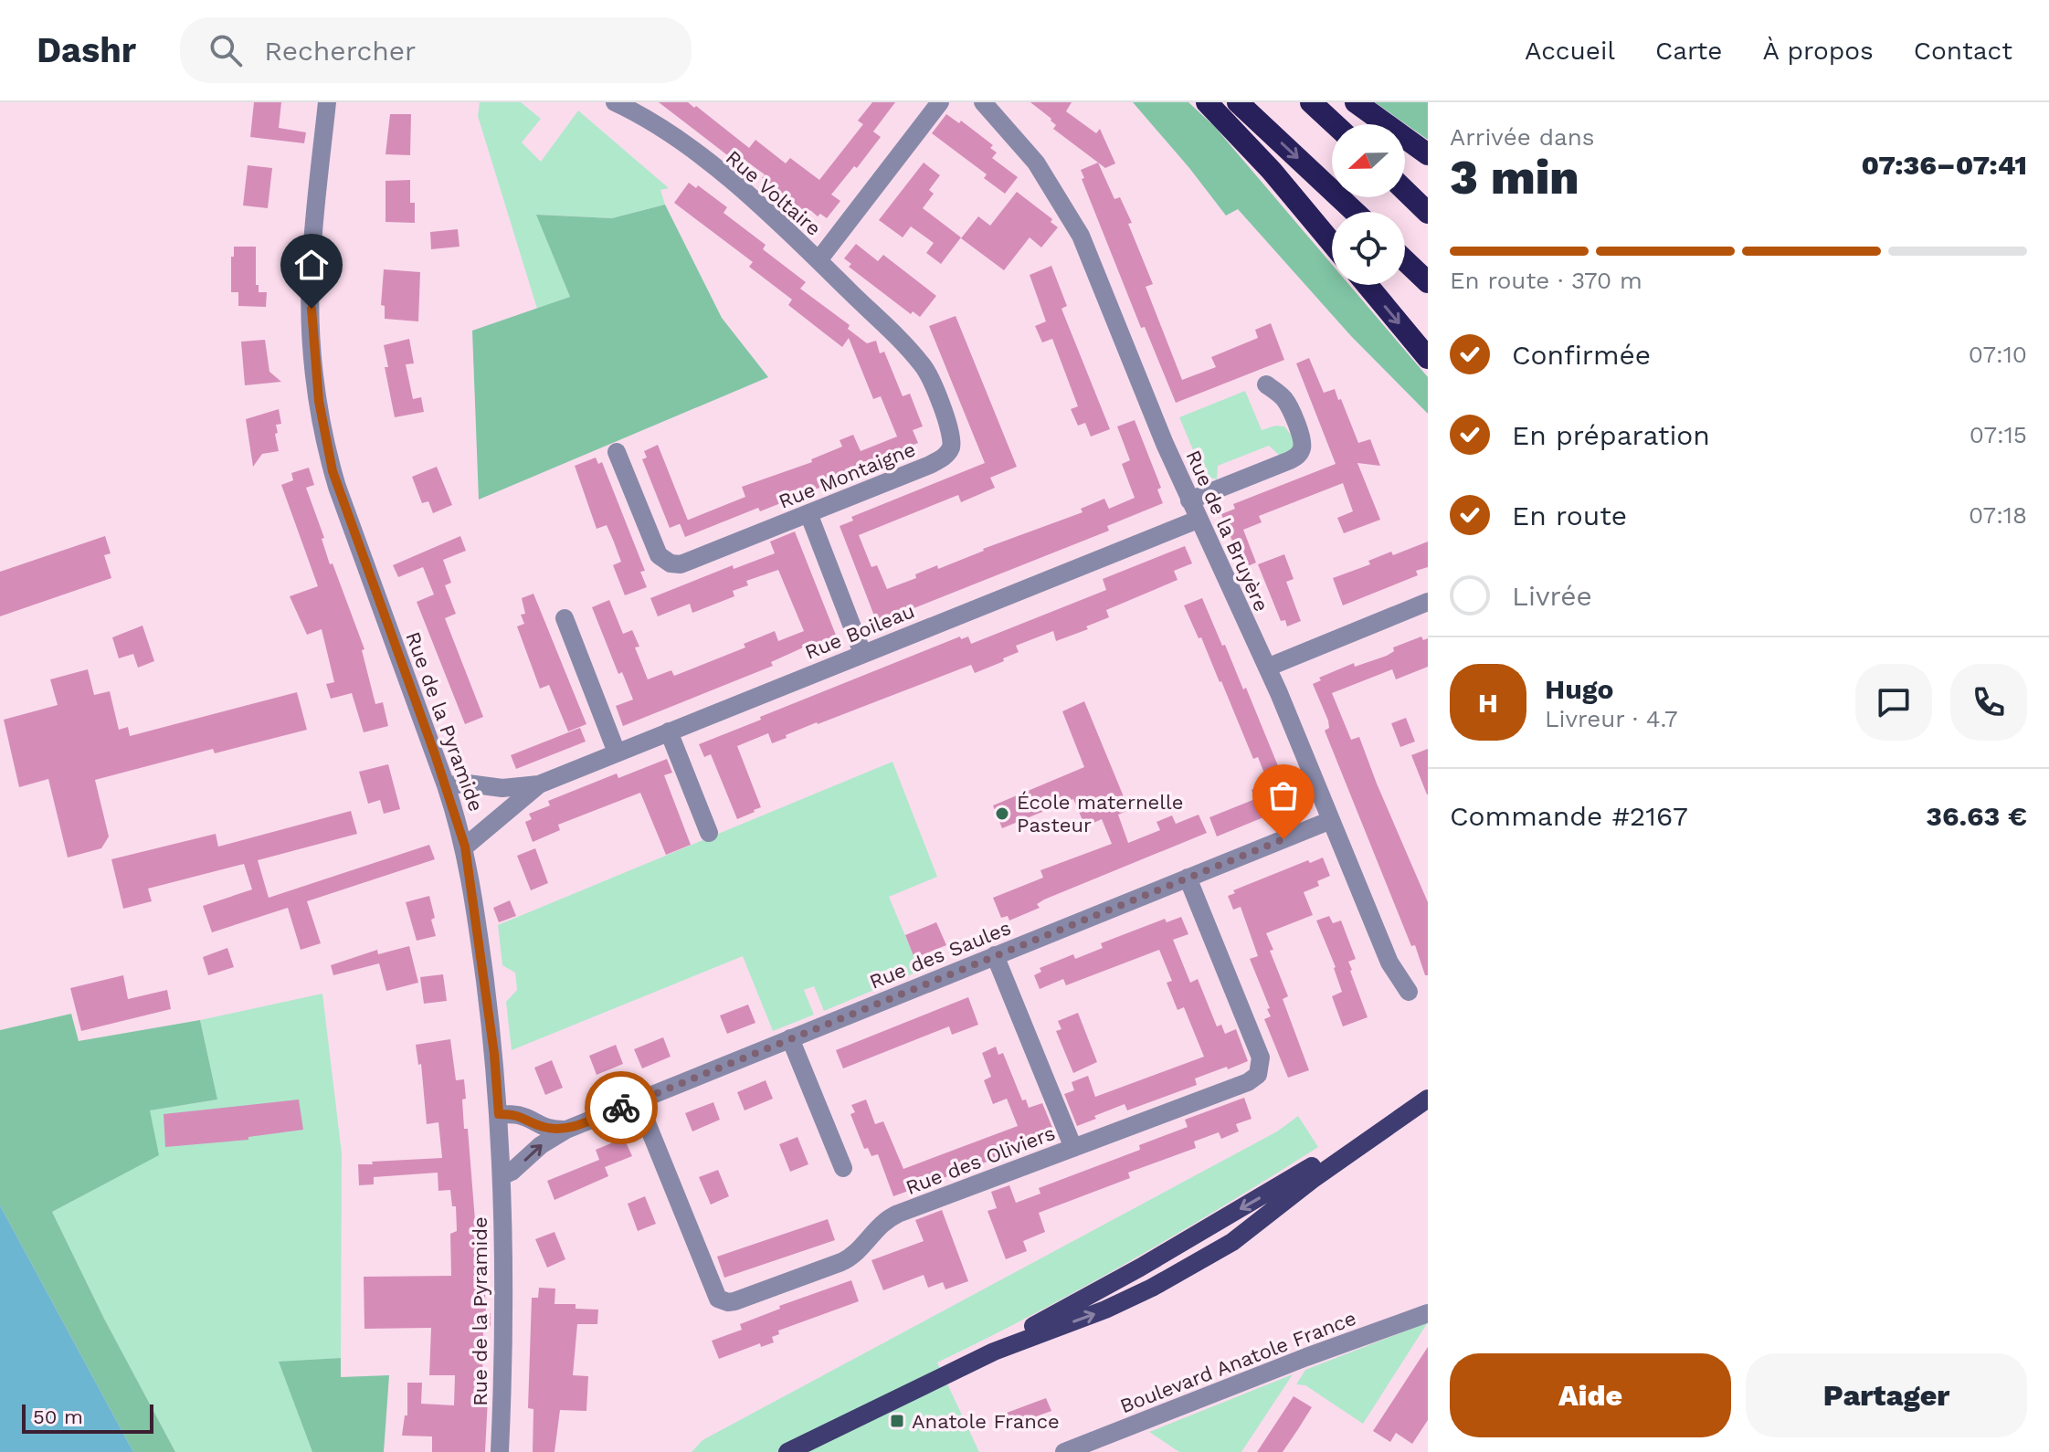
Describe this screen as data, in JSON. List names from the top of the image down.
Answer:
{
  "streets": {
    "street": [
      "Rue Voltaire",
      "Rue Montaigne",
      "Rue de la Bruyère",
      "Rue Boileau",
      "Rue de la Pyramide",
      "Rue des Saules",
      "Rue des Oliviers",
      "Boulevard Anatole France"
    ]
  },
  "crossings": [
    ["Rue Voltaire", "Rue Montaigne"],
    ["Rue de la Bruyère", "Rue Boileau"],
    ["Rue de la Bruyère", "Rue des Saules"],
    ["Rue Boileau", "Rue de la Pyramide"],
    ["Rue de la Pyramide", "Rue des Saules"],
    ["Rue des Saules", "Rue des Oliviers"]
  ],
  "places": {
    "other": ["École maternelle Pasteur"],
    "transit": ["Anatole France"]
  },
  "scale_bar": "50 m",
  "north": "left",
  "page": {
    "header": "Dashr",
    "search": "Rechercher",
    "nav": [
      "Accueil",
      "Carte",
      "À propos",
      "Contact"
    ],
    "heading": ["3 min", "Arrivée dans", "07:36–07:41"],
    "panel": [
      "Hugo",
      "Livreur · 4.7",
      "Commande #2167",
      "36.63 €"
    ],
    "bar": "En route · 370 m",
    "list": [
      ["Confirmée", "07:10"],
      ["En préparation", "07:15"],
      ["En route", "07:18"],
      "Livrée"
    ],
    "round": "H",
    "buttons": ["Aide", "Partager"],
    "scale": "50 m"
  }
}
